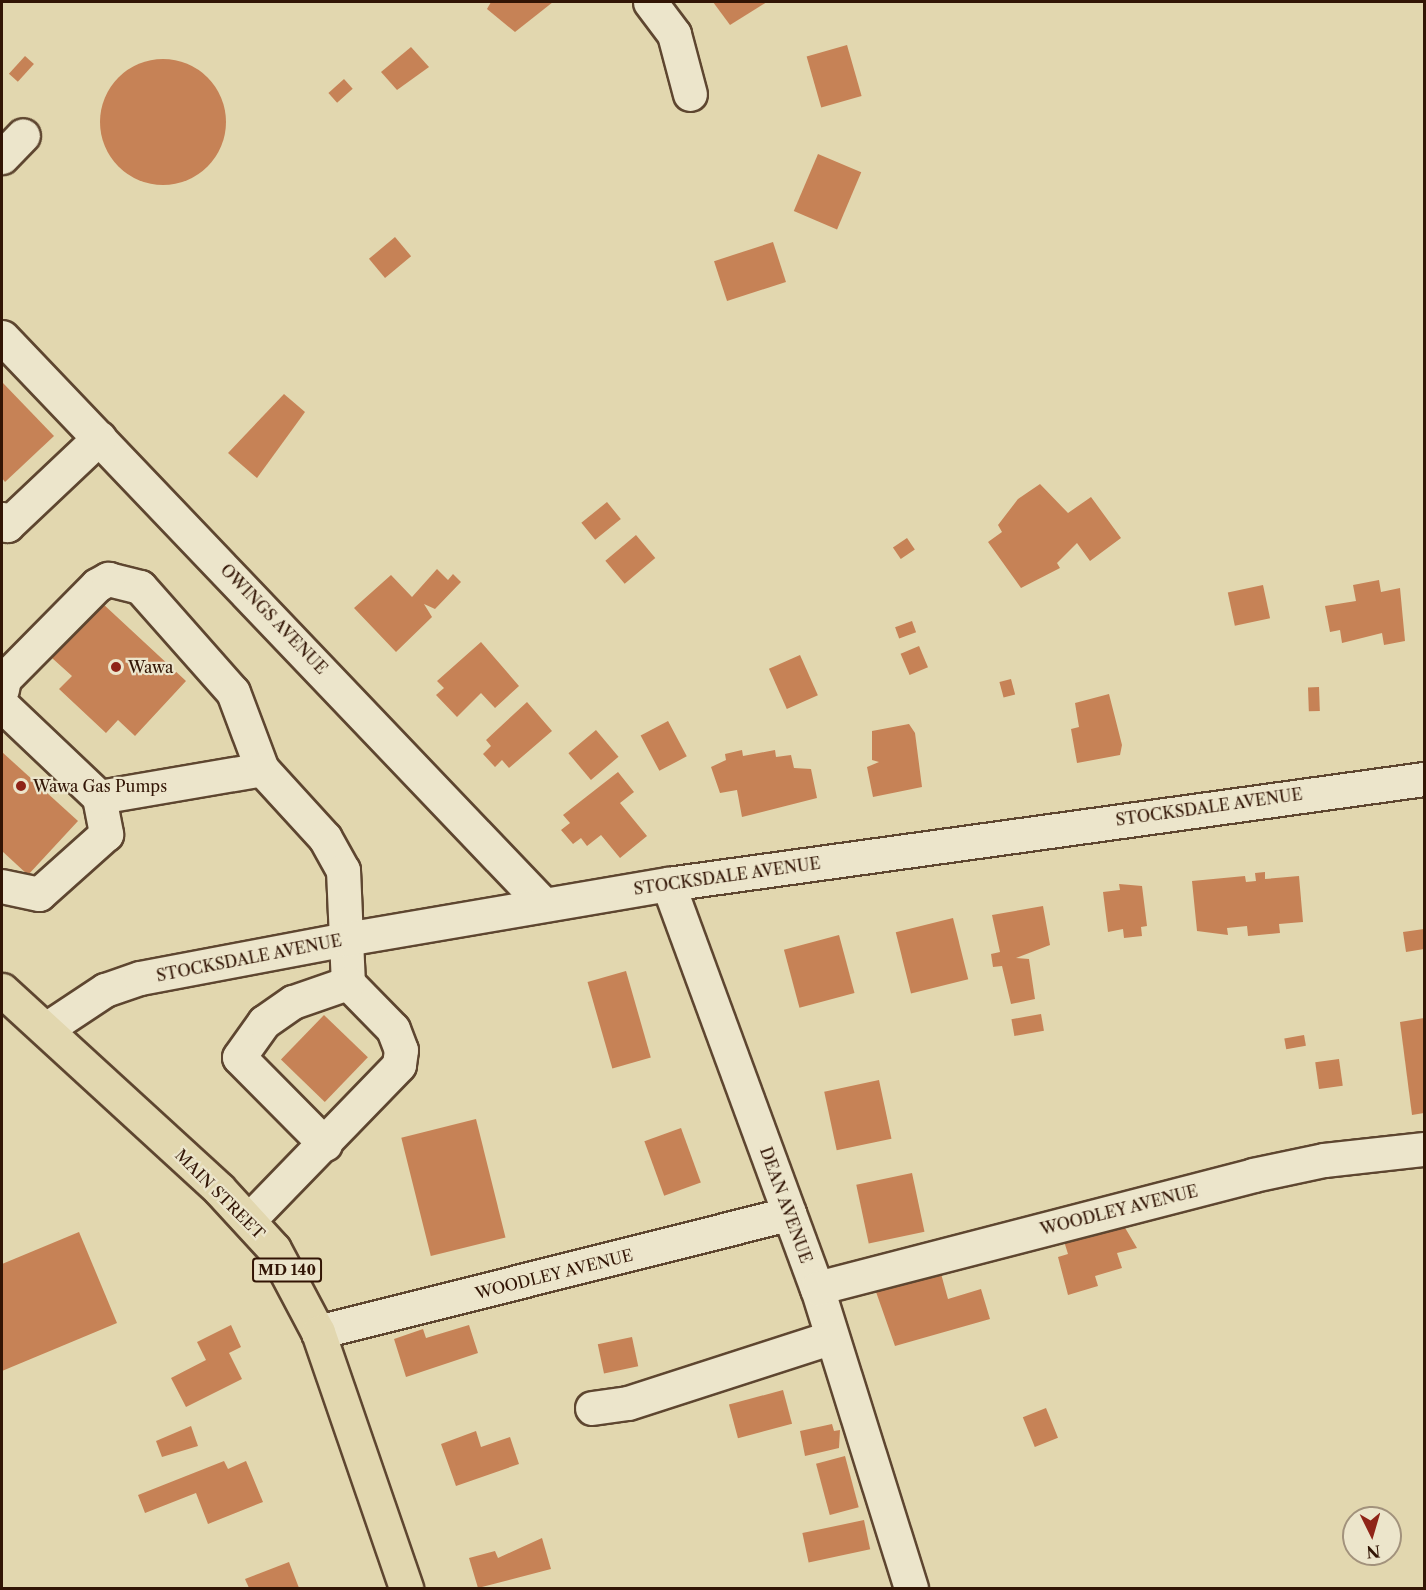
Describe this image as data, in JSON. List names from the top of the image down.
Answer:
{
  "streets": {
    "main road": ["MAIN STREET", "MD 140"],
    "street": [
      "OWINGS AVENUE",
      "STOCKSDALE AVENUE",
      "DEAN AVENUE",
      "WOODLEY AVENUE"
    ]
  },
  "crossings": [
    ["OWINGS AVENUE", "STOCKSDALE AVENUE"],
    ["STOCKSDALE AVENUE", "MAIN STREET"],
    ["STOCKSDALE AVENUE", "DEAN AVENUE"],
    ["MAIN STREET", "WOODLEY AVENUE"],
    ["DEAN AVENUE", "WOODLEY AVENUE"]
  ],
  "places": ["Wawa", "Wawa Gas Pumps"],
  "north": "bottom"
}
